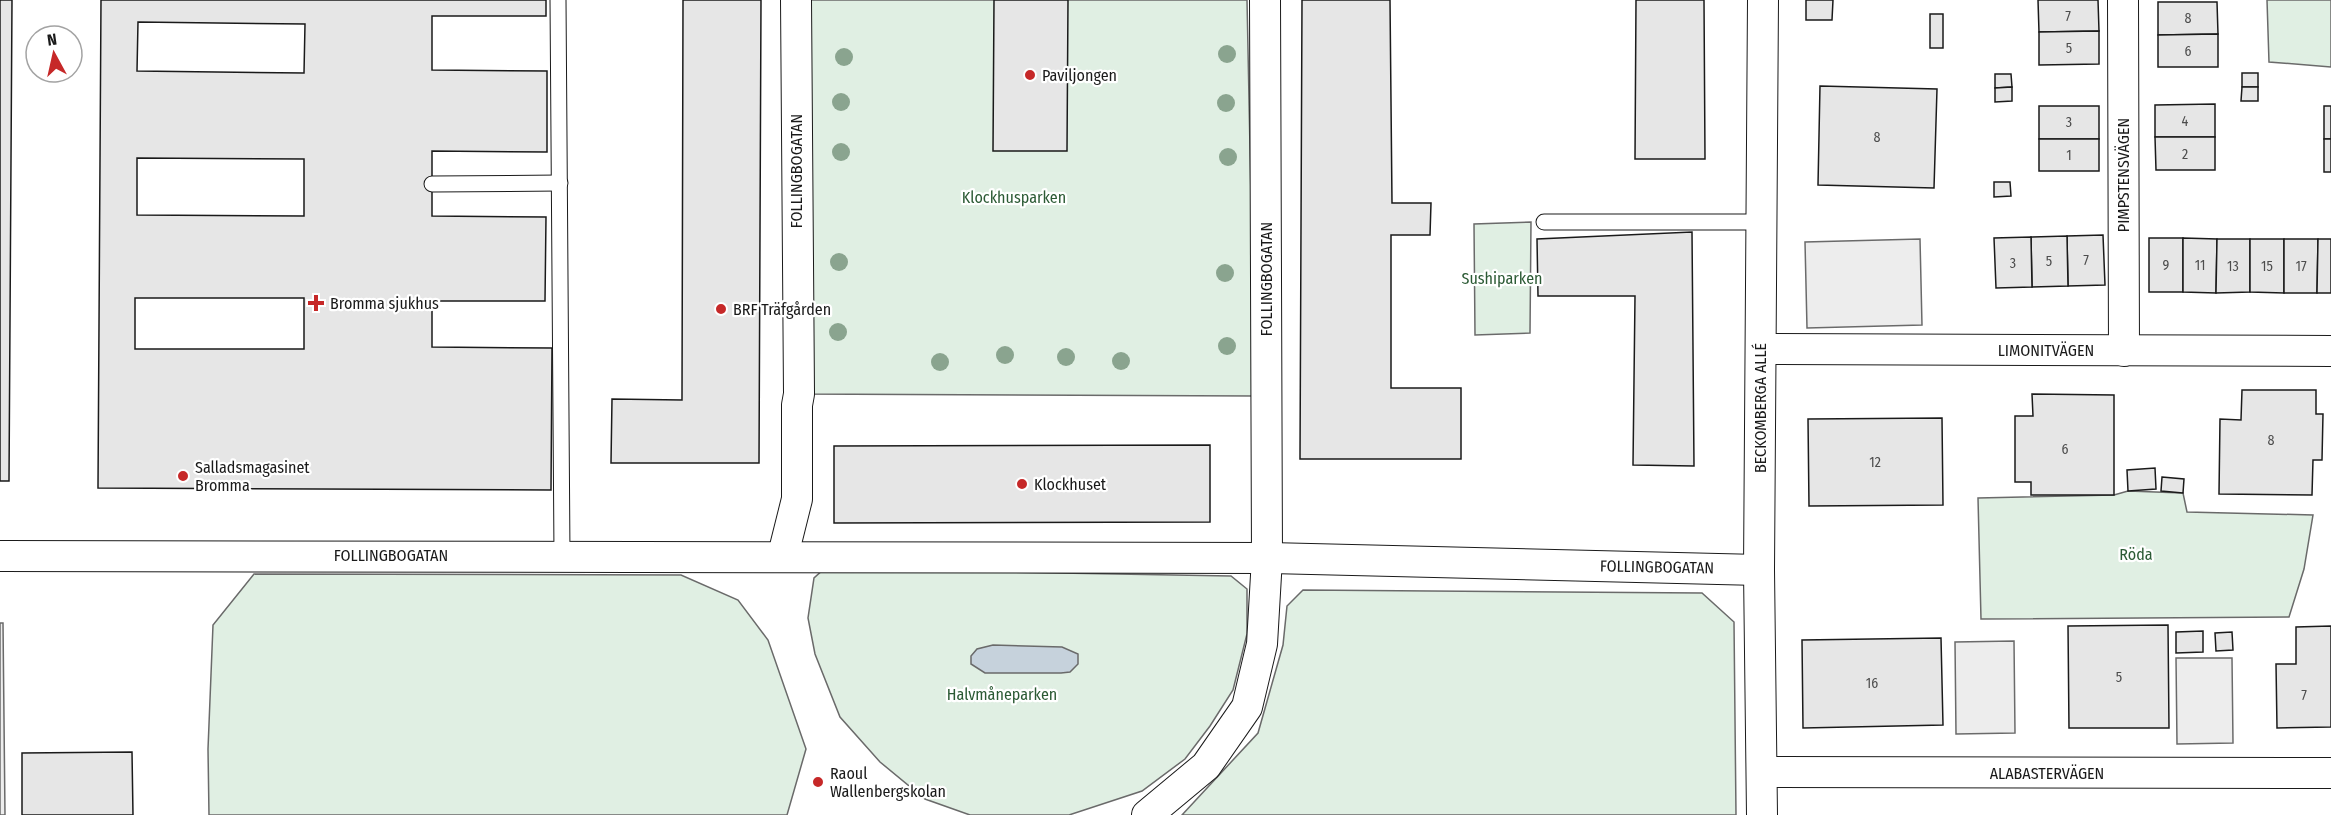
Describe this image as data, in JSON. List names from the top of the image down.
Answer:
{
  "streets": {
    "street": [
      "FOLLINGBOGATAN",
      "PIMPSTENSVÄGEN",
      "LIMONITVÄGEN",
      "BECKOMBERGA ALLÉ",
      "ALABASTERVÄGEN"
    ]
  },
  "crossings": [
    ["FOLLINGBOGATAN", "BECKOMBERGA ALLÉ"],
    ["PIMPSTENSVÄGEN", "LIMONITVÄGEN"],
    ["LIMONITVÄGEN", "BECKOMBERGA ALLÉ"],
    ["BECKOMBERGA ALLÉ", "ALABASTERVÄGEN"]
  ],
  "parks": [
    "Klockhusparken",
    "Sushiparken",
    "Röda",
    "Halvmåneparken"
  ],
  "places": {
    "other": [
      "Paviljongen",
      "BRF Träfgården",
      "Salladsmagasinet Bromma",
      "Klockhuset",
      "Raoul Wallenbergskolan"
    ],
    "health": ["Bromma sjukhus"]
  },
  "house_numbers": [
    "7",
    "8",
    "5",
    "6",
    "4",
    "3",
    "8",
    "2",
    "1",
    "7",
    "5",
    "3",
    "9",
    "11",
    "13",
    "15",
    "17",
    "8",
    "6",
    "12",
    "5",
    "16",
    "7"
  ],
  "north": "top"
}
